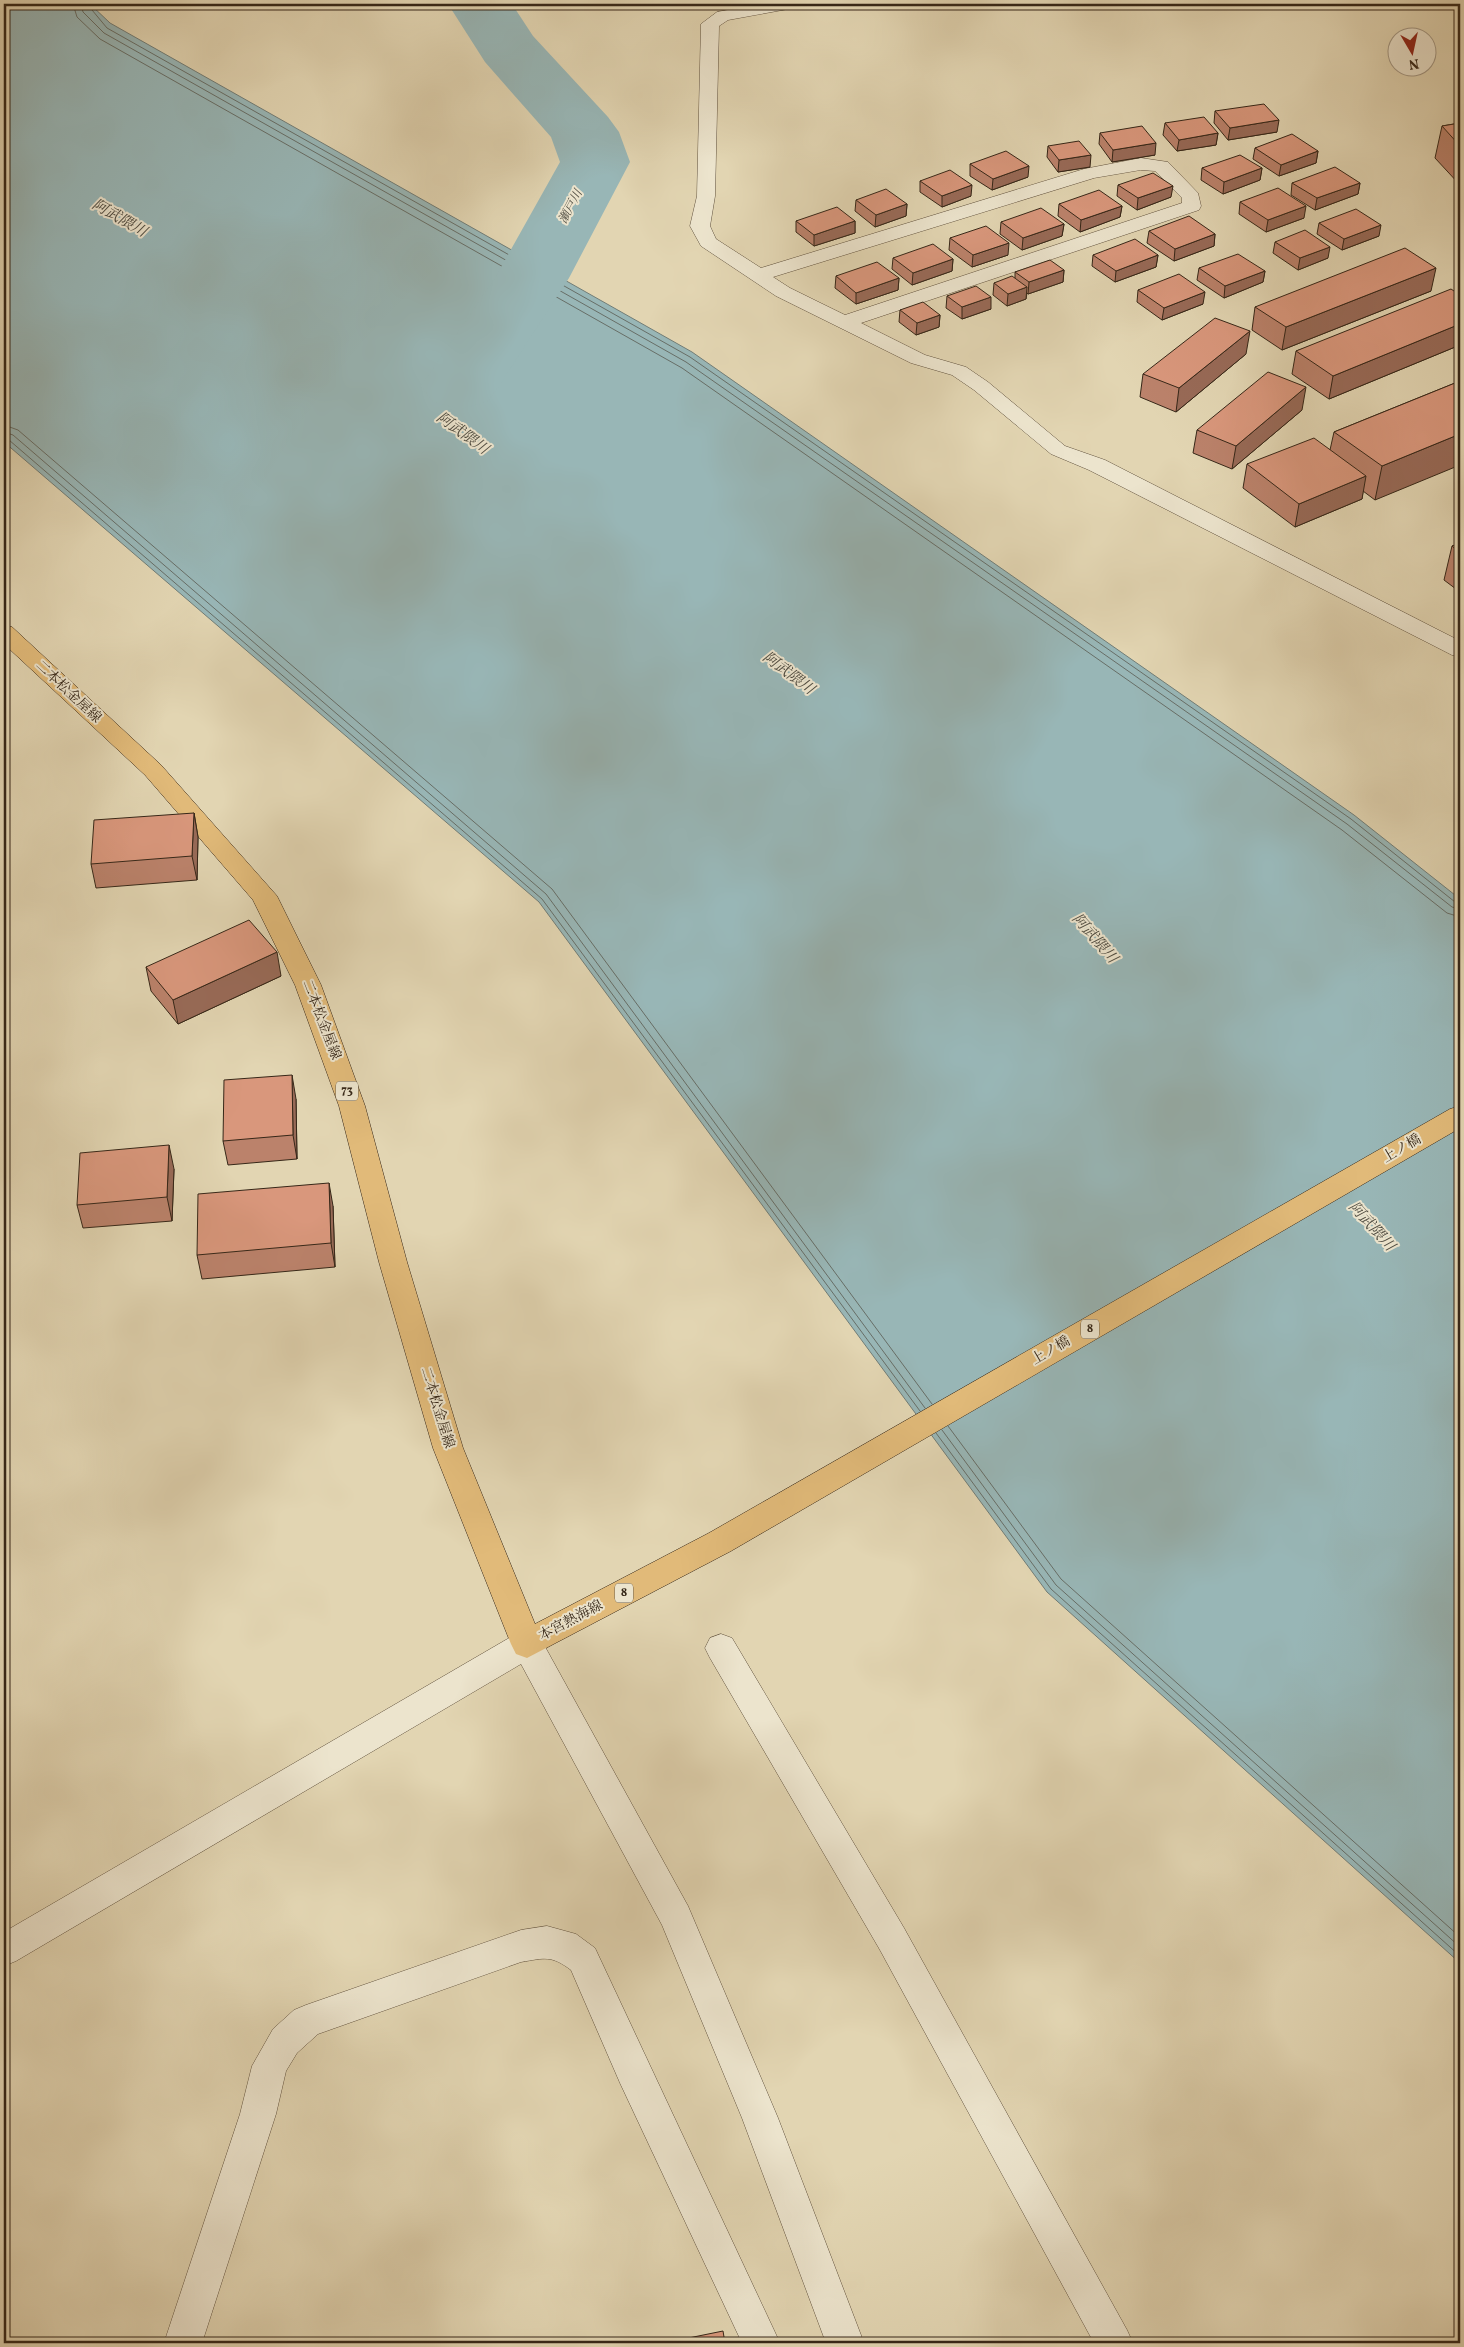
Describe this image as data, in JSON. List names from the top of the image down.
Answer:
{
  "streets": {
    "main road": [
      "二本松金屋線",
      "73",
      "上ノ橋",
      "8",
      "本宮熱海線"
    ]
  },
  "crossings": [
    ["二本松金屋線", "本宮熱海線"],
    ["上ノ橋", "本宮熱海線"]
  ],
  "water": ["瀬戸川", "阿武隈川"],
  "north": "bottom"
}
